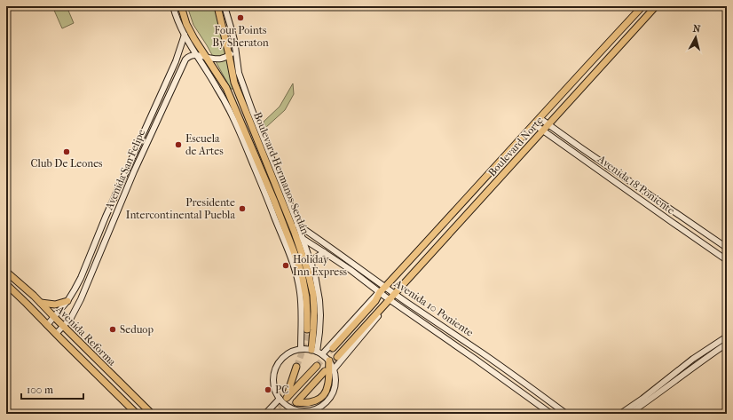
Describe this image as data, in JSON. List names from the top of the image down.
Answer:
{
  "streets": {
    "main road": [
      "Boulevard Norte",
      "Avenida San Felipe",
      "Boulevard Hermanos Serdán",
      "Avenida 18 Poniente",
      "Avenida 10 Poniente",
      "Avenida Reforma"
    ]
  },
  "crossings": [
    ["Boulevard Norte", "Boulevard Hermanos Serdán"],
    ["Boulevard Norte", "Avenida 18 Poniente"],
    ["Boulevard Norte", "Avenida 10 Poniente"],
    ["Avenida San Felipe", "Boulevard Hermanos Serdán"],
    ["Avenida San Felipe", "Avenida Reforma"],
    ["Boulevard Hermanos Serdán", "Avenida 10 Poniente"]
  ],
  "places": [
    "Four Points By Sheraton",
    "Escuela de Artes",
    "Club De Leones",
    "Presidente Intercontinental Puebla",
    "Holiday Inn Express",
    "Seduop",
    "PC"
  ],
  "scale_bar": "100 m",
  "north": "top"
}
